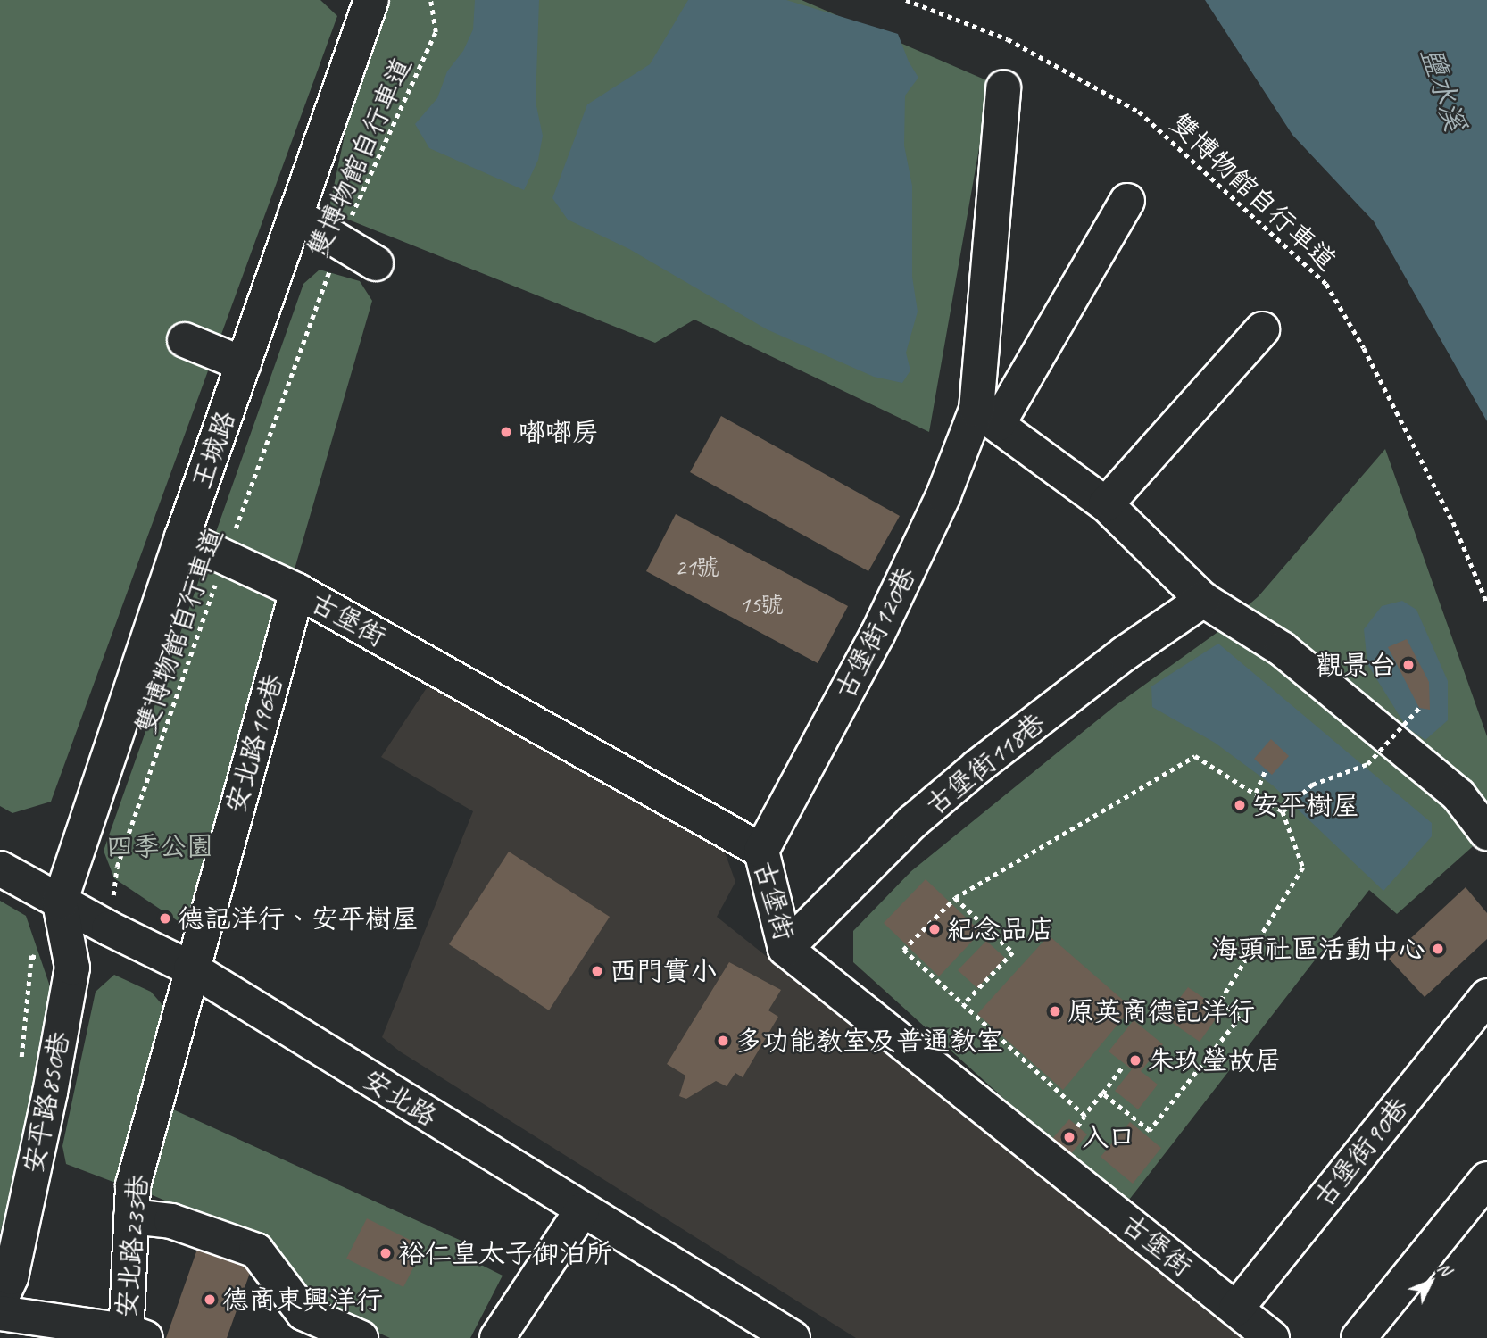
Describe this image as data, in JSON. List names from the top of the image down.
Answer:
{
  "streets": {
    "street": [
      "王城路",
      "古堡街",
      "古堡街120巷",
      "安北路196巷",
      "古堡街118巷",
      "安北路",
      "安平路850巷",
      "古堡街90巷",
      "安北路233巷"
    ],
    "path": ["雙博物館自行車道"]
  },
  "crossings": [
    ["雙博物館自行車道", "古堡街"],
    ["雙博物館自行車道", "安北路"],
    ["王城路", "古堡街"],
    ["王城路", "安北路"],
    ["王城路", "安平路850巷"],
    ["古堡街", "古堡街120巷"],
    ["古堡街", "安北路196巷"],
    ["古堡街", "古堡街118巷"],
    ["古堡街", "古堡街90巷"],
    ["安北路196巷", "安北路"],
    ["安北路196巷", "安北路233巷"],
    ["安北路", "安平路850巷"],
    ["安北路", "安北路233巷"]
  ],
  "water": ["鹽水溪"],
  "parks": ["四季公園"],
  "places": [
    "嘟嘟房",
    "觀景台",
    "安平樹屋",
    "德記洋行、安平樹屋",
    "紀念品店",
    "海頭社區活動中心",
    "西門實小",
    "原英商德記洋行",
    "多功能教室及普通教室",
    "朱玖瑩故居",
    "入口",
    "裕仁皇太子御泊所",
    "德商東興洋行"
  ],
  "house_numbers": ["21號", "15號"],
  "north": "top right"
}
